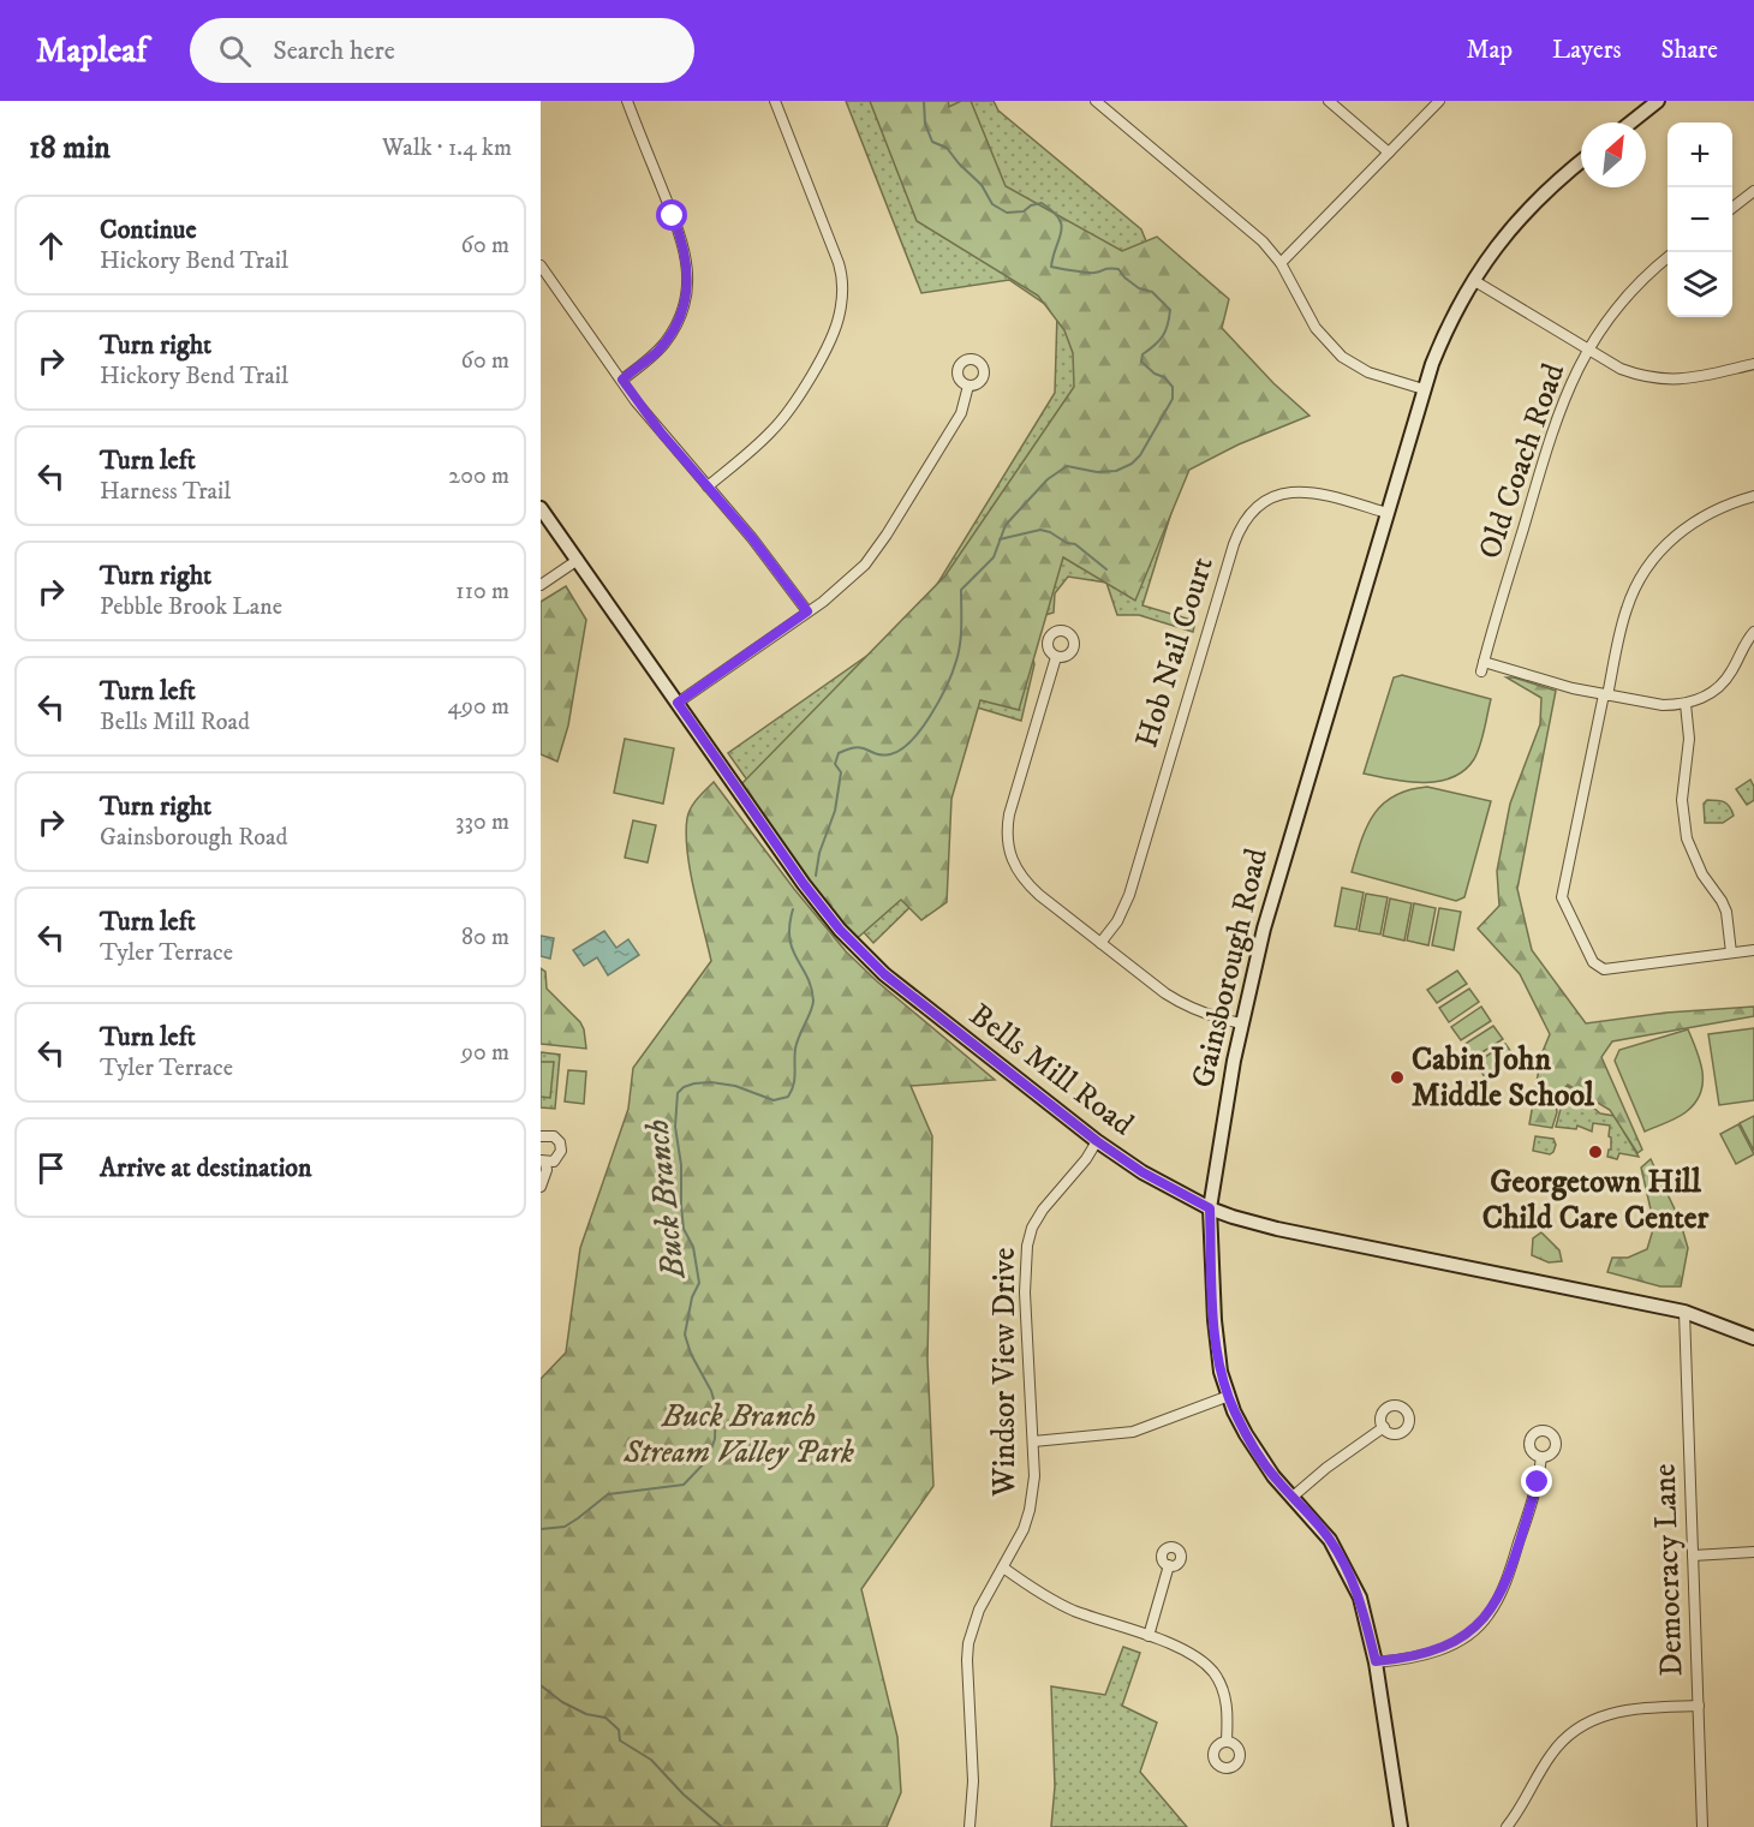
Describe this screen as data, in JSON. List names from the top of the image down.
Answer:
{
  "streets": {
    "street": [
      "Old Coach Road",
      "Hob Nail Court",
      "Gainsborough Road",
      "Bells Mill Road",
      "Windsor View Drive",
      "Democracy Lane"
    ]
  },
  "crossings": [
    ["Hob Nail Court", "Gainsborough Road"],
    ["Gainsborough Road", "Bells Mill Road"],
    ["Bells Mill Road", "Windsor View Drive"],
    ["Bells Mill Road", "Democracy Lane"]
  ],
  "water": ["Buck Branch"],
  "parks": ["Buck Branch Stream Valley Park"],
  "places": ["Cabin John Middle School", "Georgetown Hill Child Care Center"],
  "north": "top right",
  "page": {
    "header": "Mapleaf",
    "search": "Search here",
    "nav": ["Map", "Layers", "Share"],
    "heading": ["18 min", "Walk · 1.4 km"],
    "map_buttons": ["+", "−"],
    "list": [
      ["Continue", "Hickory Bend Trail", "60 m"],
      ["Turn right", "Hickory Bend Trail", "60 m"],
      ["Turn left", "Harness Trail", "200 m"],
      ["Turn right", "Pebble Brook Lane", "110 m"],
      ["Turn left", "Bells Mill Road", "490 m"],
      ["Turn right", "Gainsborough Road", "330 m"],
      ["Turn left", "Tyler Terrace", "80 m"],
      ["Turn left", "Tyler Terrace", "90 m"],
      "Arrive at destination"
    ]
  }
}
